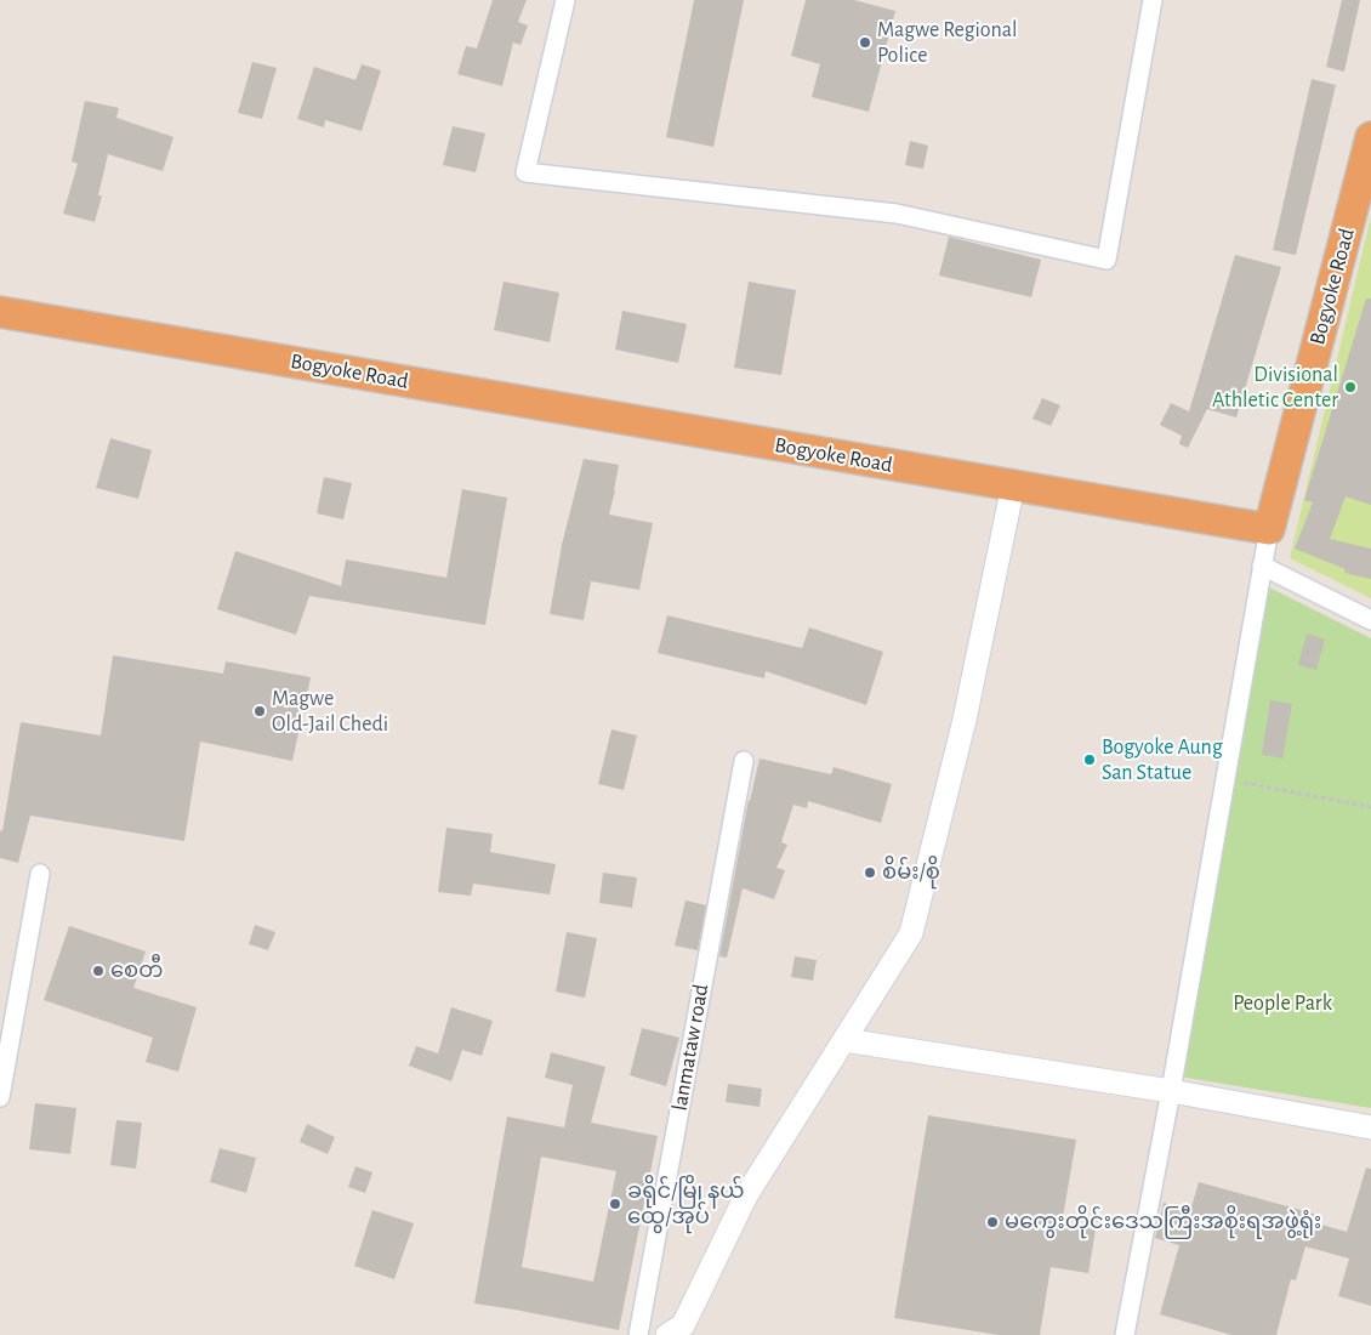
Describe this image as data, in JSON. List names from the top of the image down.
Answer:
{
  "streets": {
    "highway": ["Bogyoke Road"],
    "street": ["lanmataw road"]
  },
  "parks": ["People Park"],
  "places": [
    "Magwe Regional Police",
    "Divisional Athletic Center",
    "Magwe Old-Jail Chedi",
    "Bogyoke Aung San Statue",
    "စိမ်း/စို",
    "စေတီ",
    "ခရိုင်/မြို့နယ် ထွေ/အုပ်",
    "မကွေးတိုင်းဒေသကြီးအစိုးရအဖွဲ့ရုံး"
  ]
}
